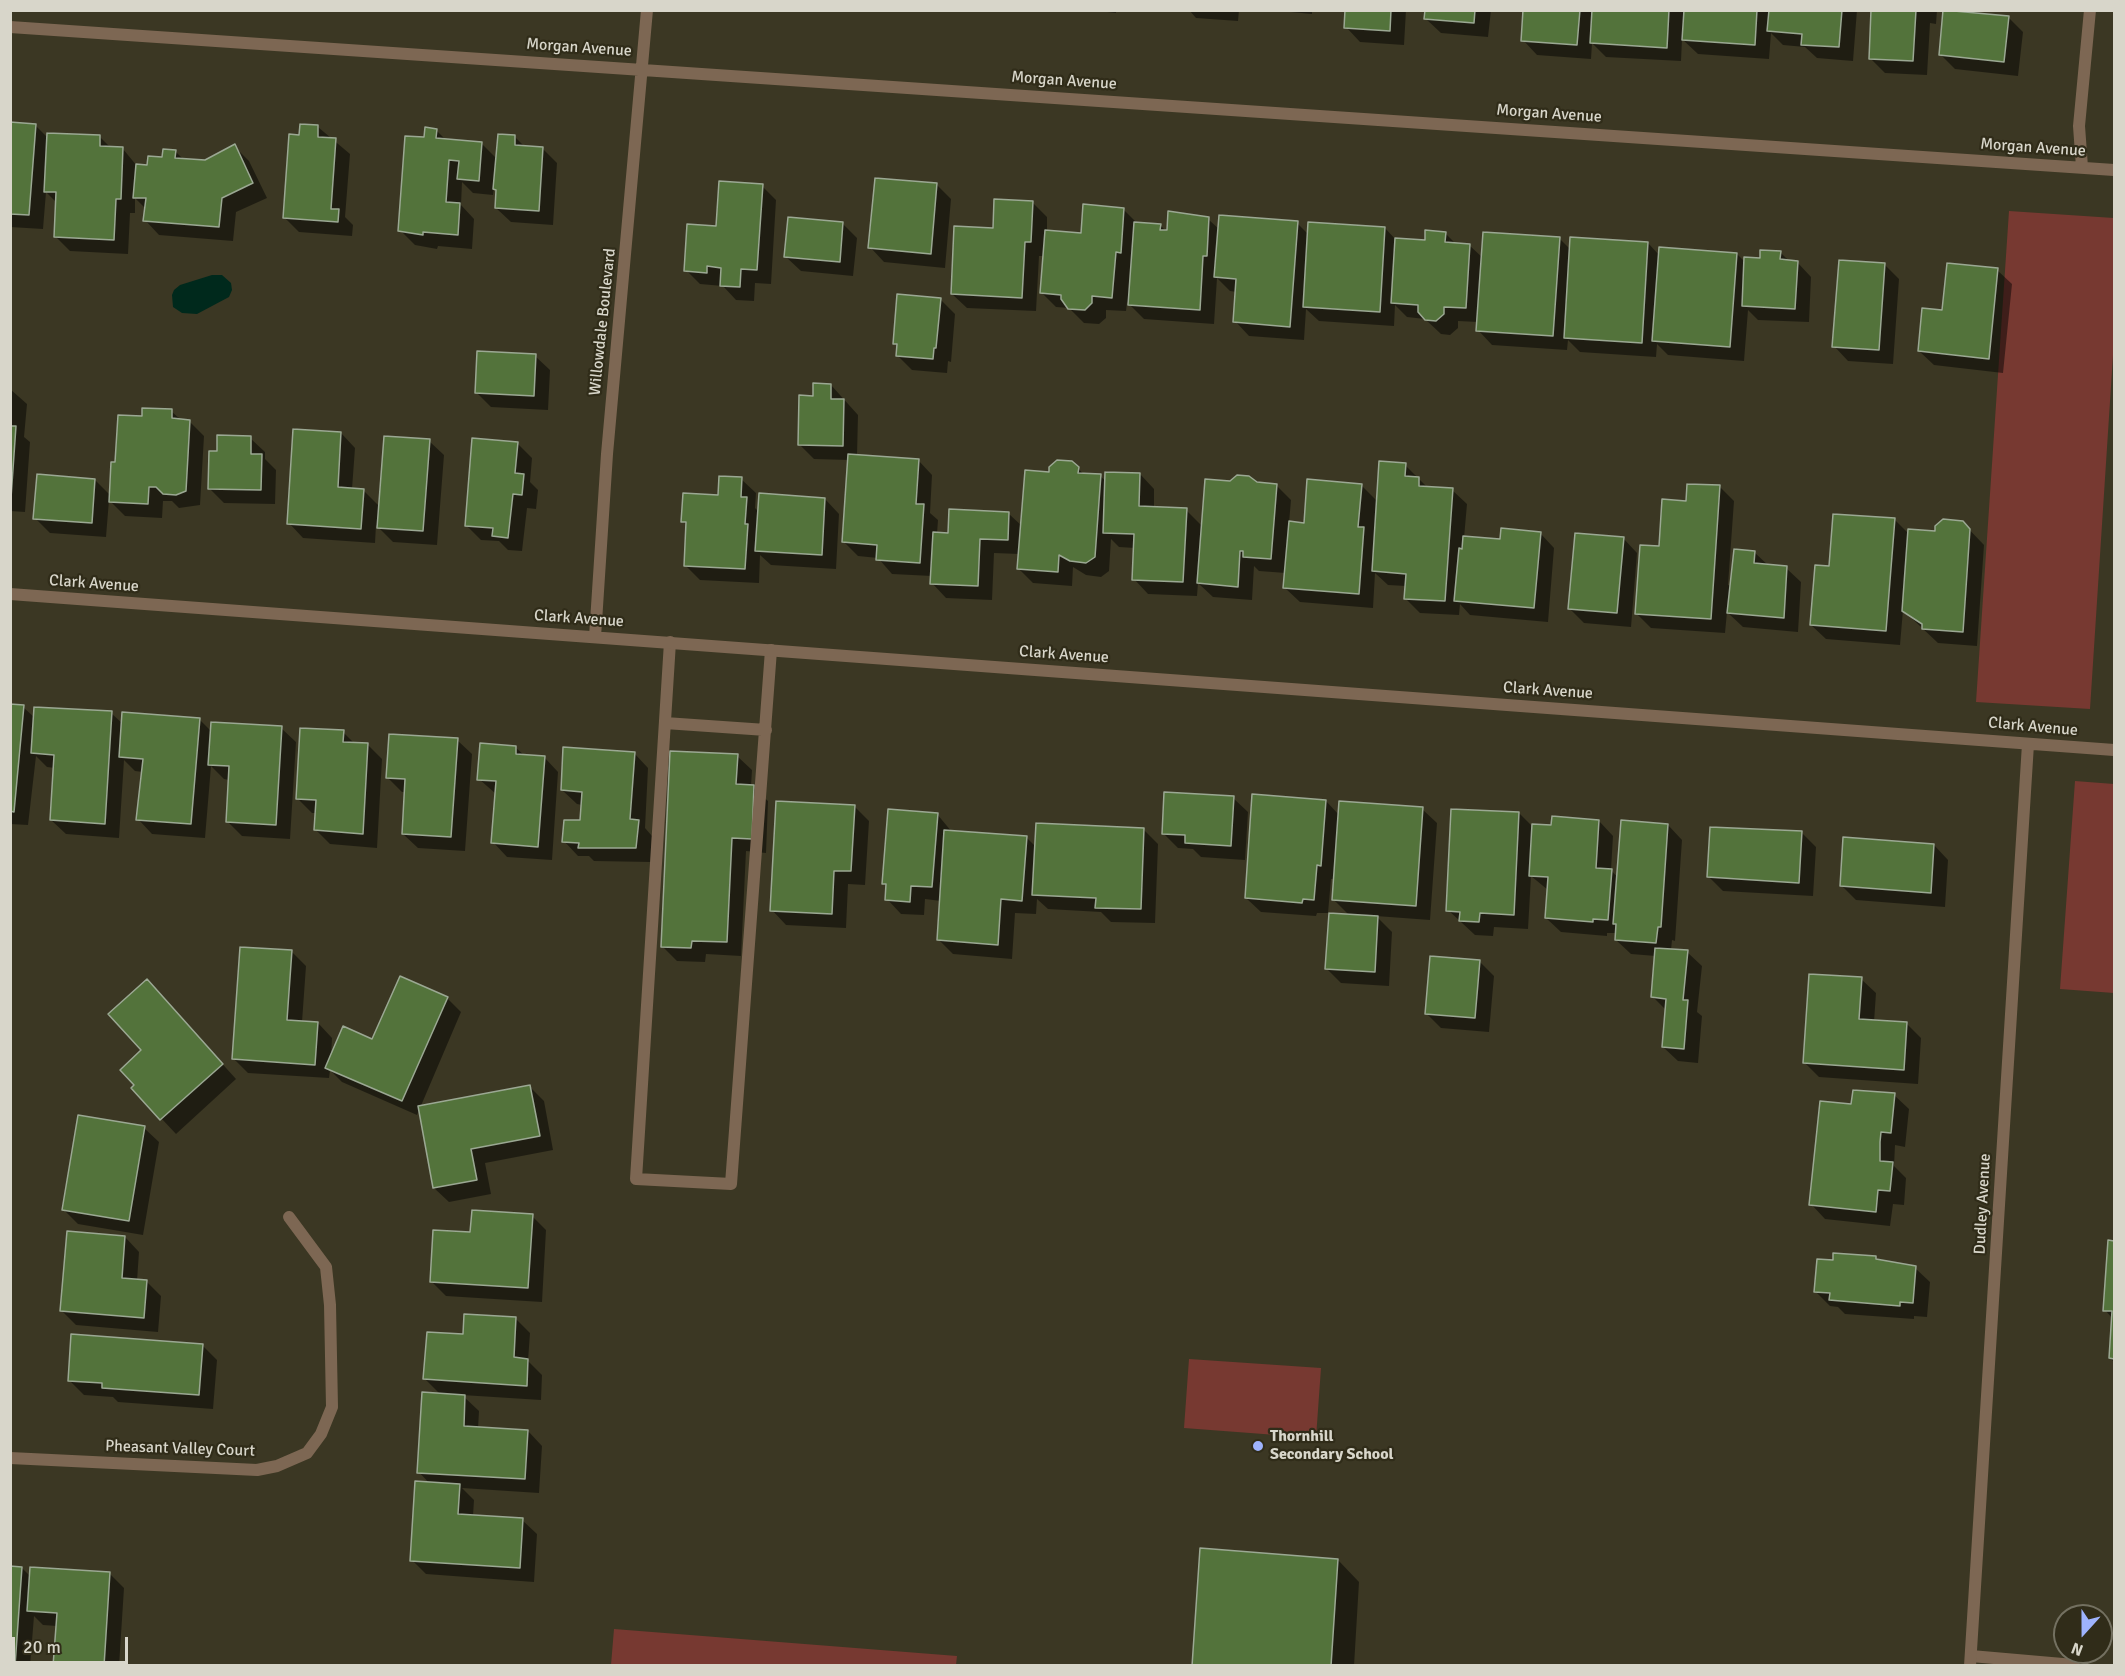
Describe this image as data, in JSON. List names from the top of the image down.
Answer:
{
  "streets": {
    "street": [
      "Morgan Avenue",
      "Willowdale Boulevard",
      "Clark Avenue",
      "Dudley Avenue",
      "Pheasant Valley Court"
    ]
  },
  "crossings": [
    ["Morgan Avenue", "Willowdale Boulevard"],
    ["Willowdale Boulevard", "Clark Avenue"],
    ["Clark Avenue", "Dudley Avenue"]
  ],
  "places": ["Thornhill Secondary School"],
  "scale_bar": "20 m",
  "north": "bottom"
}
